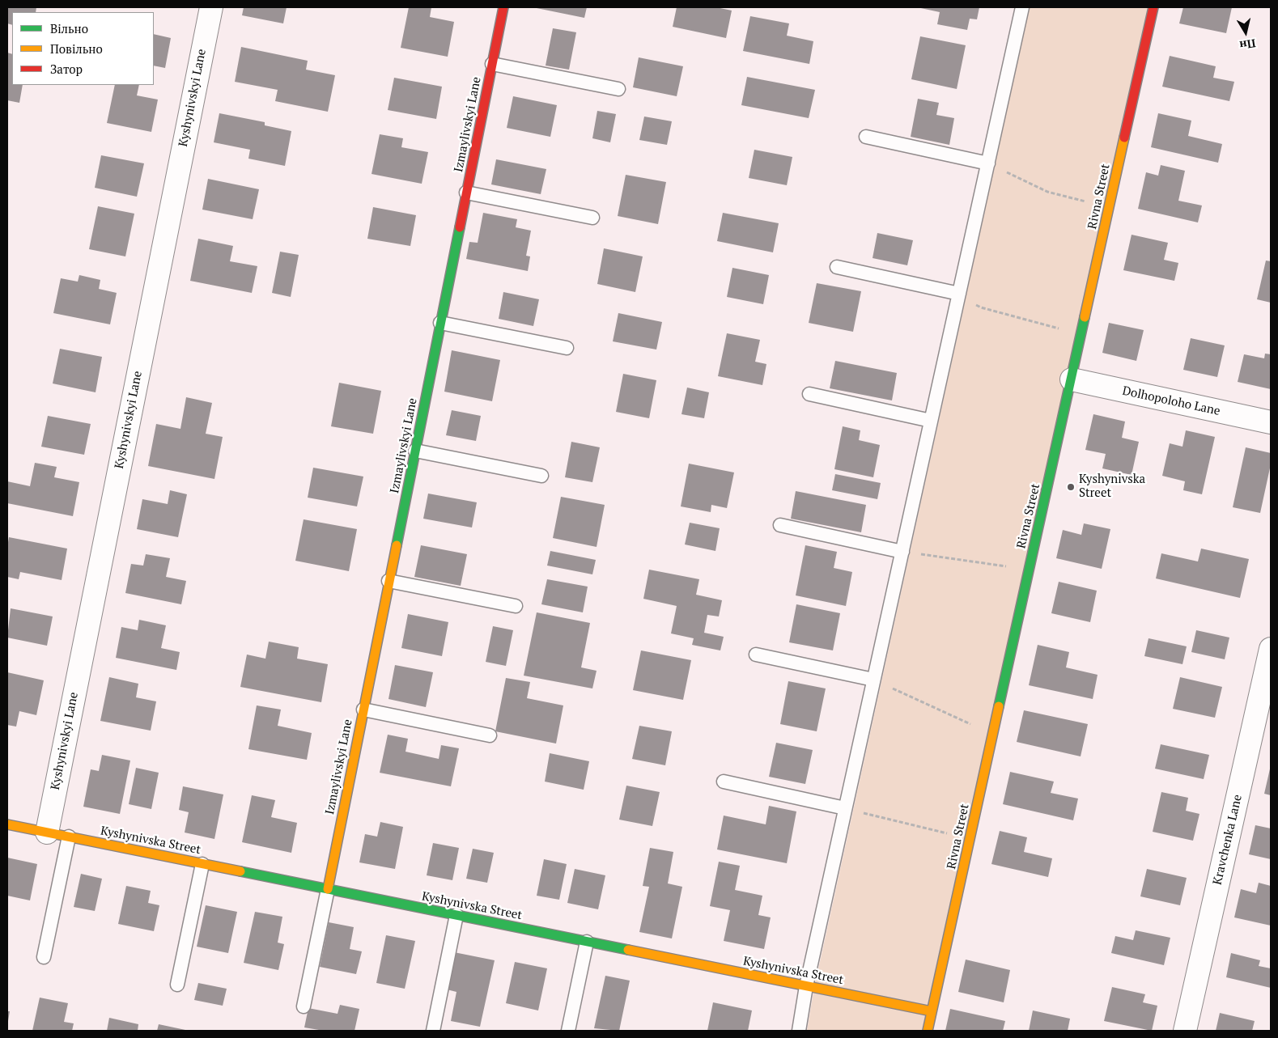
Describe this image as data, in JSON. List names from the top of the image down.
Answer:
{
  "streets": {
    "street": [
      "Kyshynivskyi Lane",
      "Izmaylivskyi Lane",
      "Rivna Street",
      "Dolhopoloho Lane",
      "Kravchenka Lane",
      "Kyshynivska Street"
    ]
  },
  "crossings": [
    ["Kyshynivskyi Lane", "Kyshynivska Street"],
    ["Izmaylivskyi Lane", "Kyshynivska Street"],
    ["Rivna Street", "Dolhopoloho Lane"],
    ["Rivna Street", "Kyshynivska Street"]
  ],
  "places": ["Kyshynivska Street"],
  "legend": ["Вільно", "Повільно", "Затор"],
  "north": "bottom"
}
